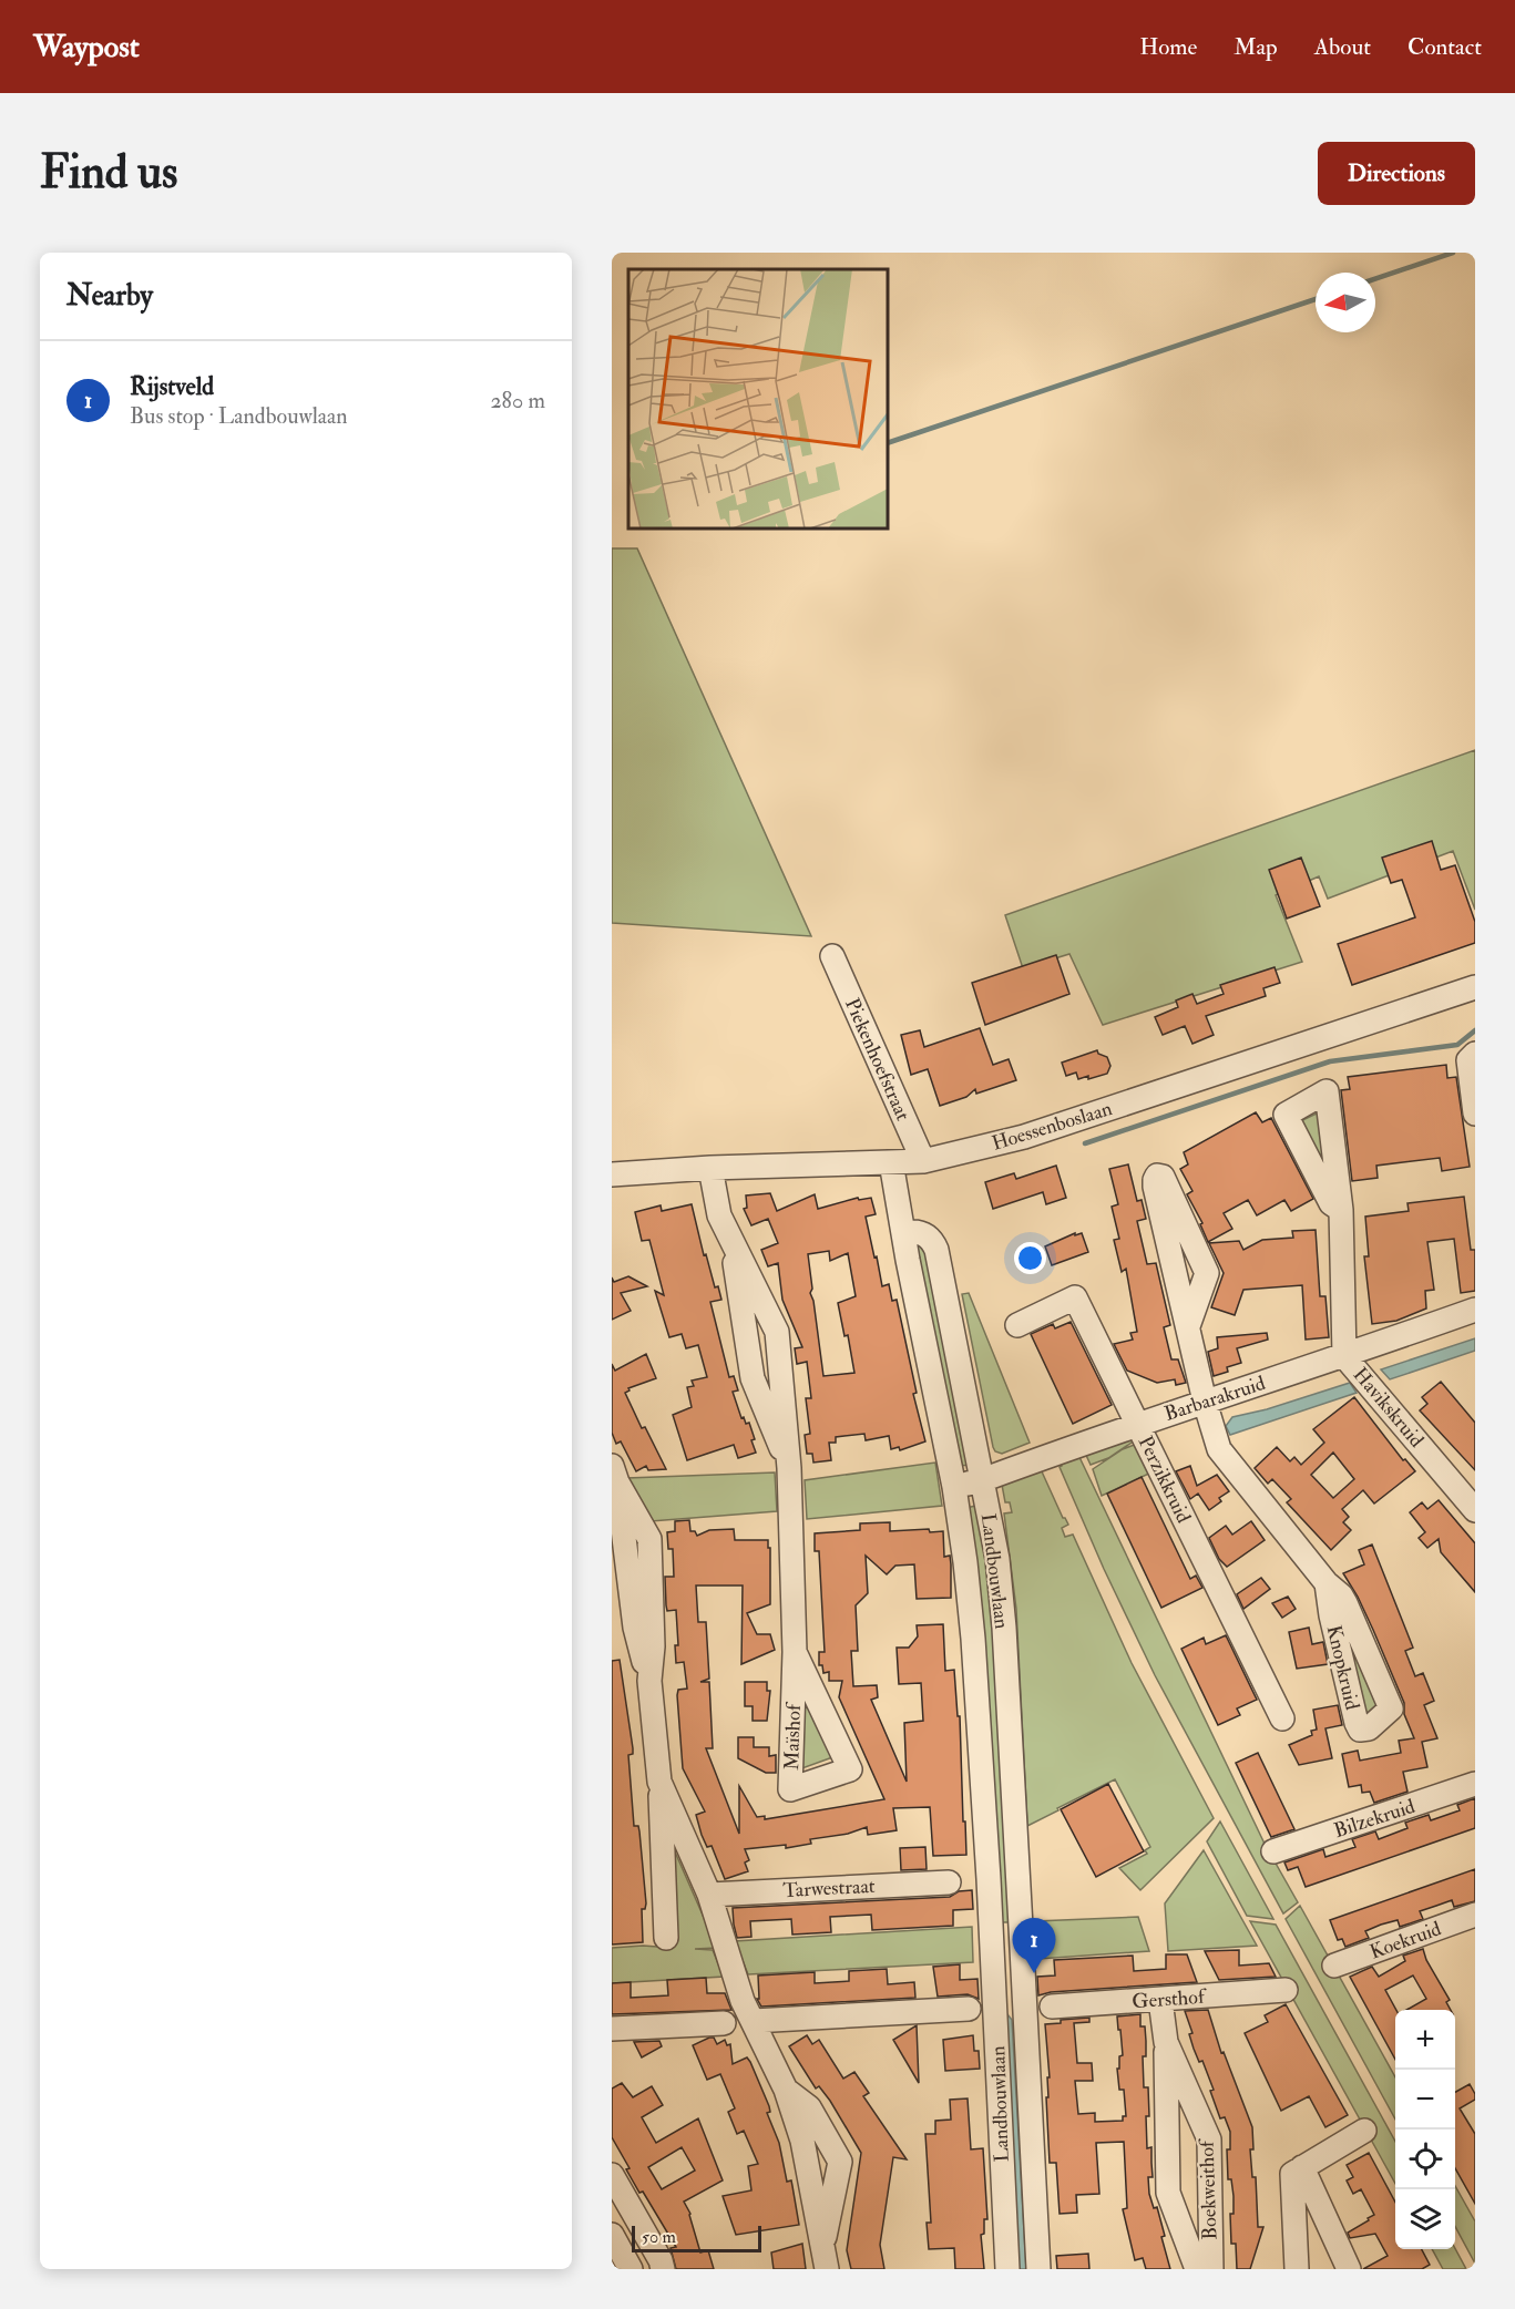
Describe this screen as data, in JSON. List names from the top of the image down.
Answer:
{
  "streets": {
    "street": [
      "Piekenhoefstraat",
      "Hoessenboslaan",
      "Barbarakruid",
      "Havikskruid",
      "Perzikkruid",
      "Landbouwlaan",
      "Knopkruid",
      "Maïshof",
      "Bilzekruid",
      "Tarwestraat",
      "Koekruid",
      "Gersthof",
      "Boekweithof"
    ]
  },
  "crossings": [
    ["Piekenhoefstraat", "Hoessenboslaan"],
    ["Hoessenboslaan", "Landbouwlaan"],
    ["Hoessenboslaan", "Maïshof"],
    ["Barbarakruid", "Havikskruid"],
    ["Barbarakruid", "Perzikkruid"],
    ["Barbarakruid", "Landbouwlaan"],
    ["Barbarakruid", "Knopkruid"],
    ["Gersthof", "Boekweithof"]
  ],
  "scale_bar": "50 m",
  "north": "left",
  "page": {
    "header": "Waypost",
    "nav": [
      "Home",
      "Map",
      "About",
      "Contact"
    ],
    "buttons": "Directions",
    "title": "Find us",
    "heading": "Nearby",
    "list": [
      {
        "mark": "1",
        "name": "Rijstveld",
        "note": "Bus stop · Landbouwlaan",
        "value": "280 m"
      }
    ],
    "pins": "1",
    "map_buttons": ["+", "−"],
    "scale": "50 m"
  }
}
